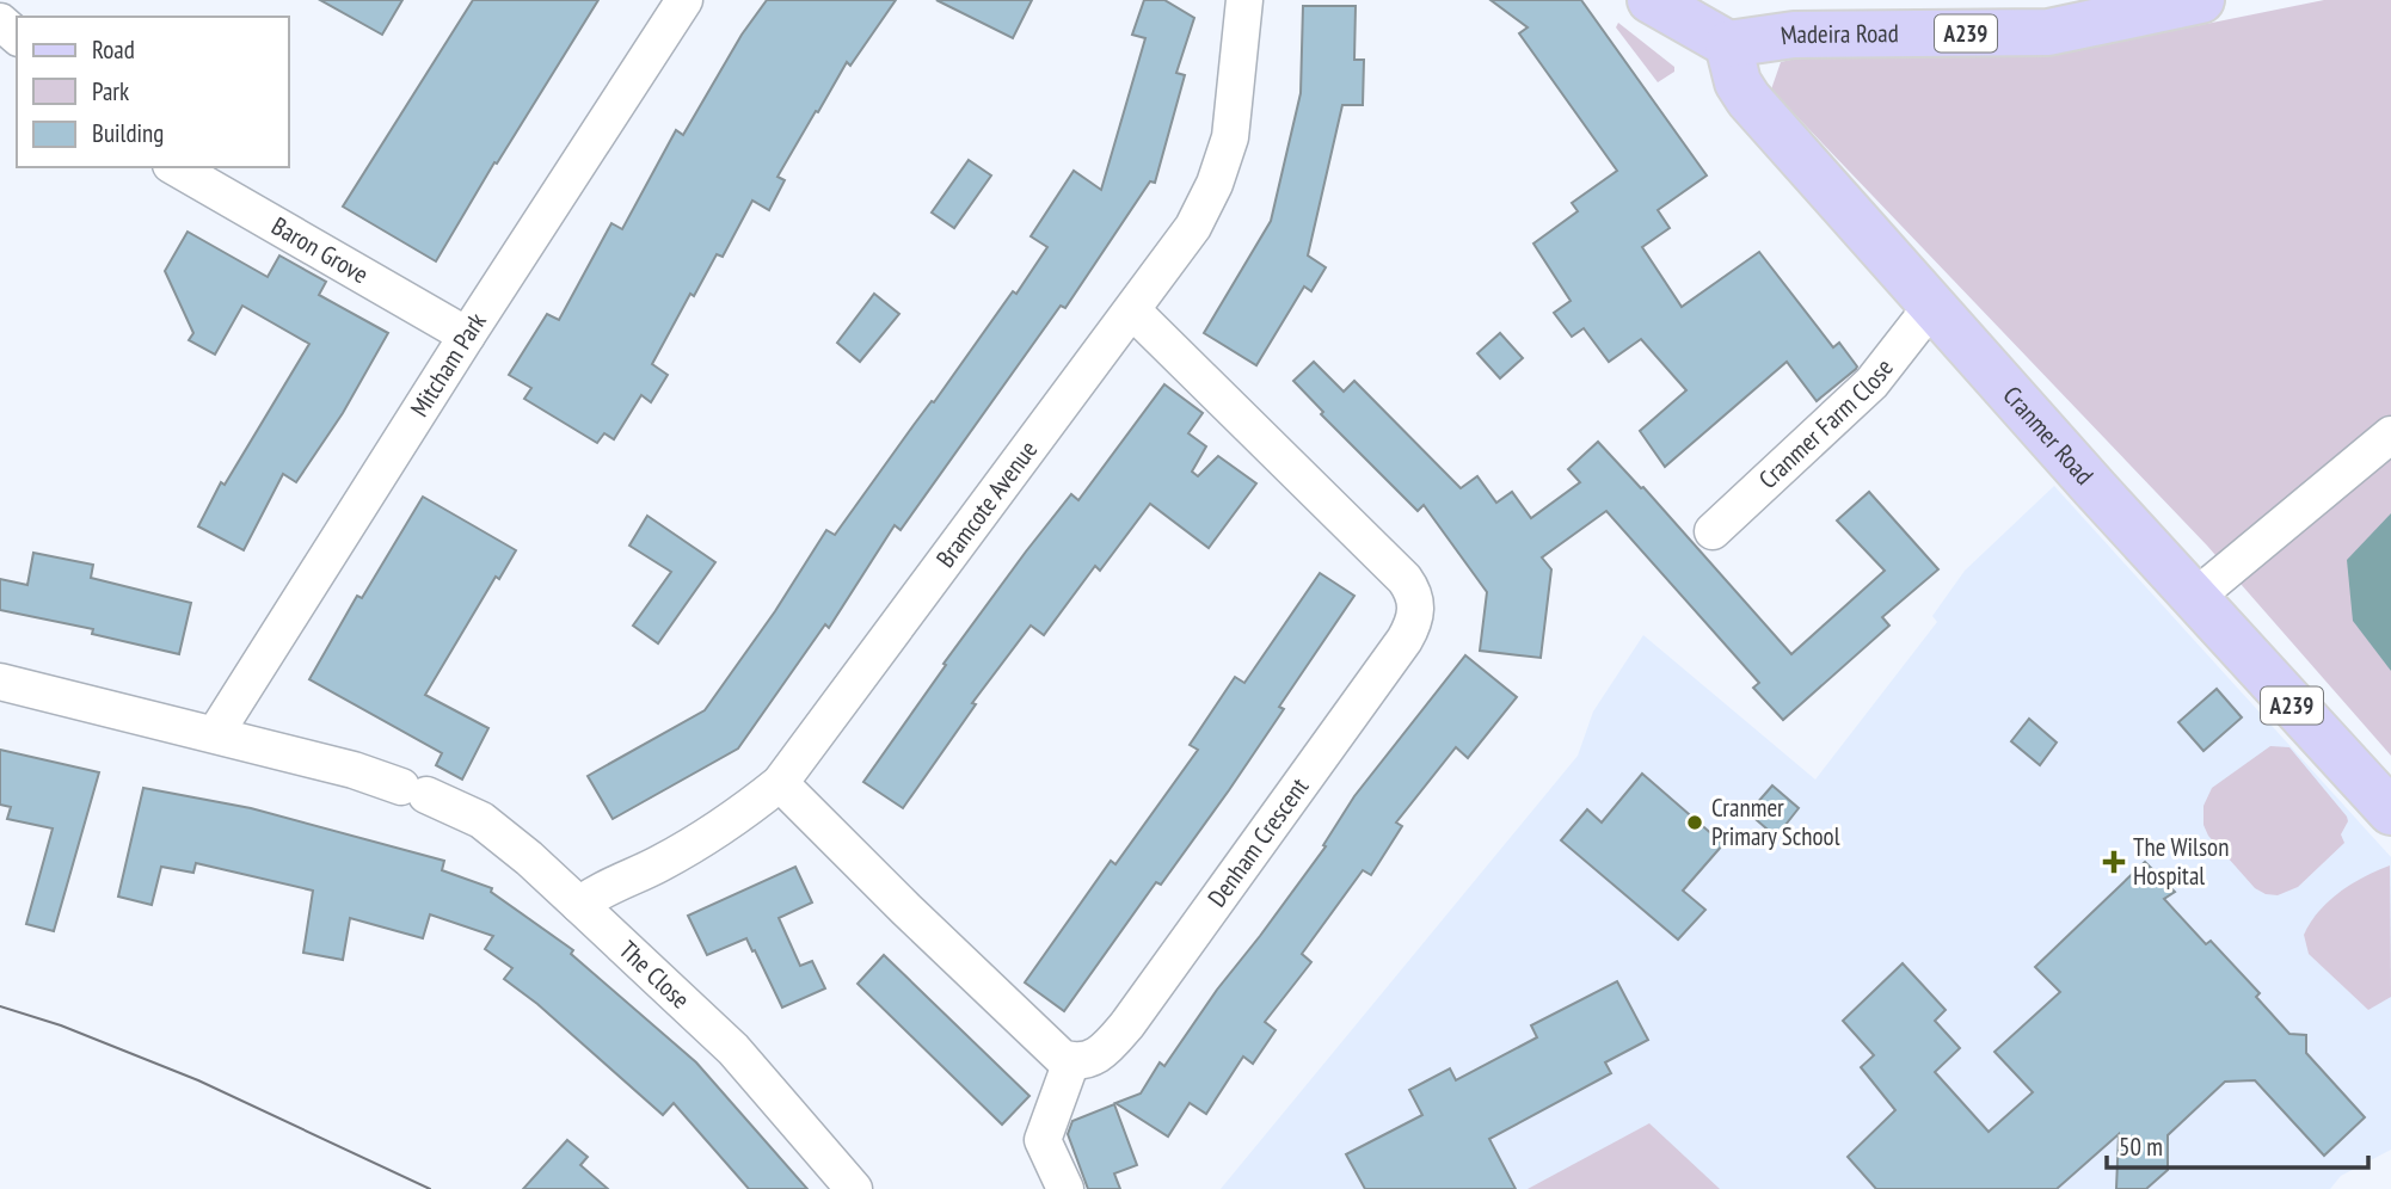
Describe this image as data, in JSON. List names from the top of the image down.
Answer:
{
  "streets": {
    "main road": ["A239", "Madeira Road", "Cranmer Road"],
    "street": [
      "Baron Grove",
      "Mitcham Park",
      "Cranmer Farm Close",
      "Bramcote Avenue",
      "Denham Crescent",
      "The Close"
    ]
  },
  "crossings": [
    ["Madeira Road", "Cranmer Road"],
    ["Baron Grove", "Mitcham Park"],
    ["Mitcham Park", "The Close"],
    ["Cranmer Farm Close", "Cranmer Road"],
    ["Bramcote Avenue", "Denham Crescent"],
    ["Bramcote Avenue", "The Close"]
  ],
  "places": {
    "other": ["Cranmer Primary School"],
    "health": ["The Wilson Hospital"]
  },
  "legend": ["Road", "Park", "Building"],
  "scale_bar": "50 m"
}
